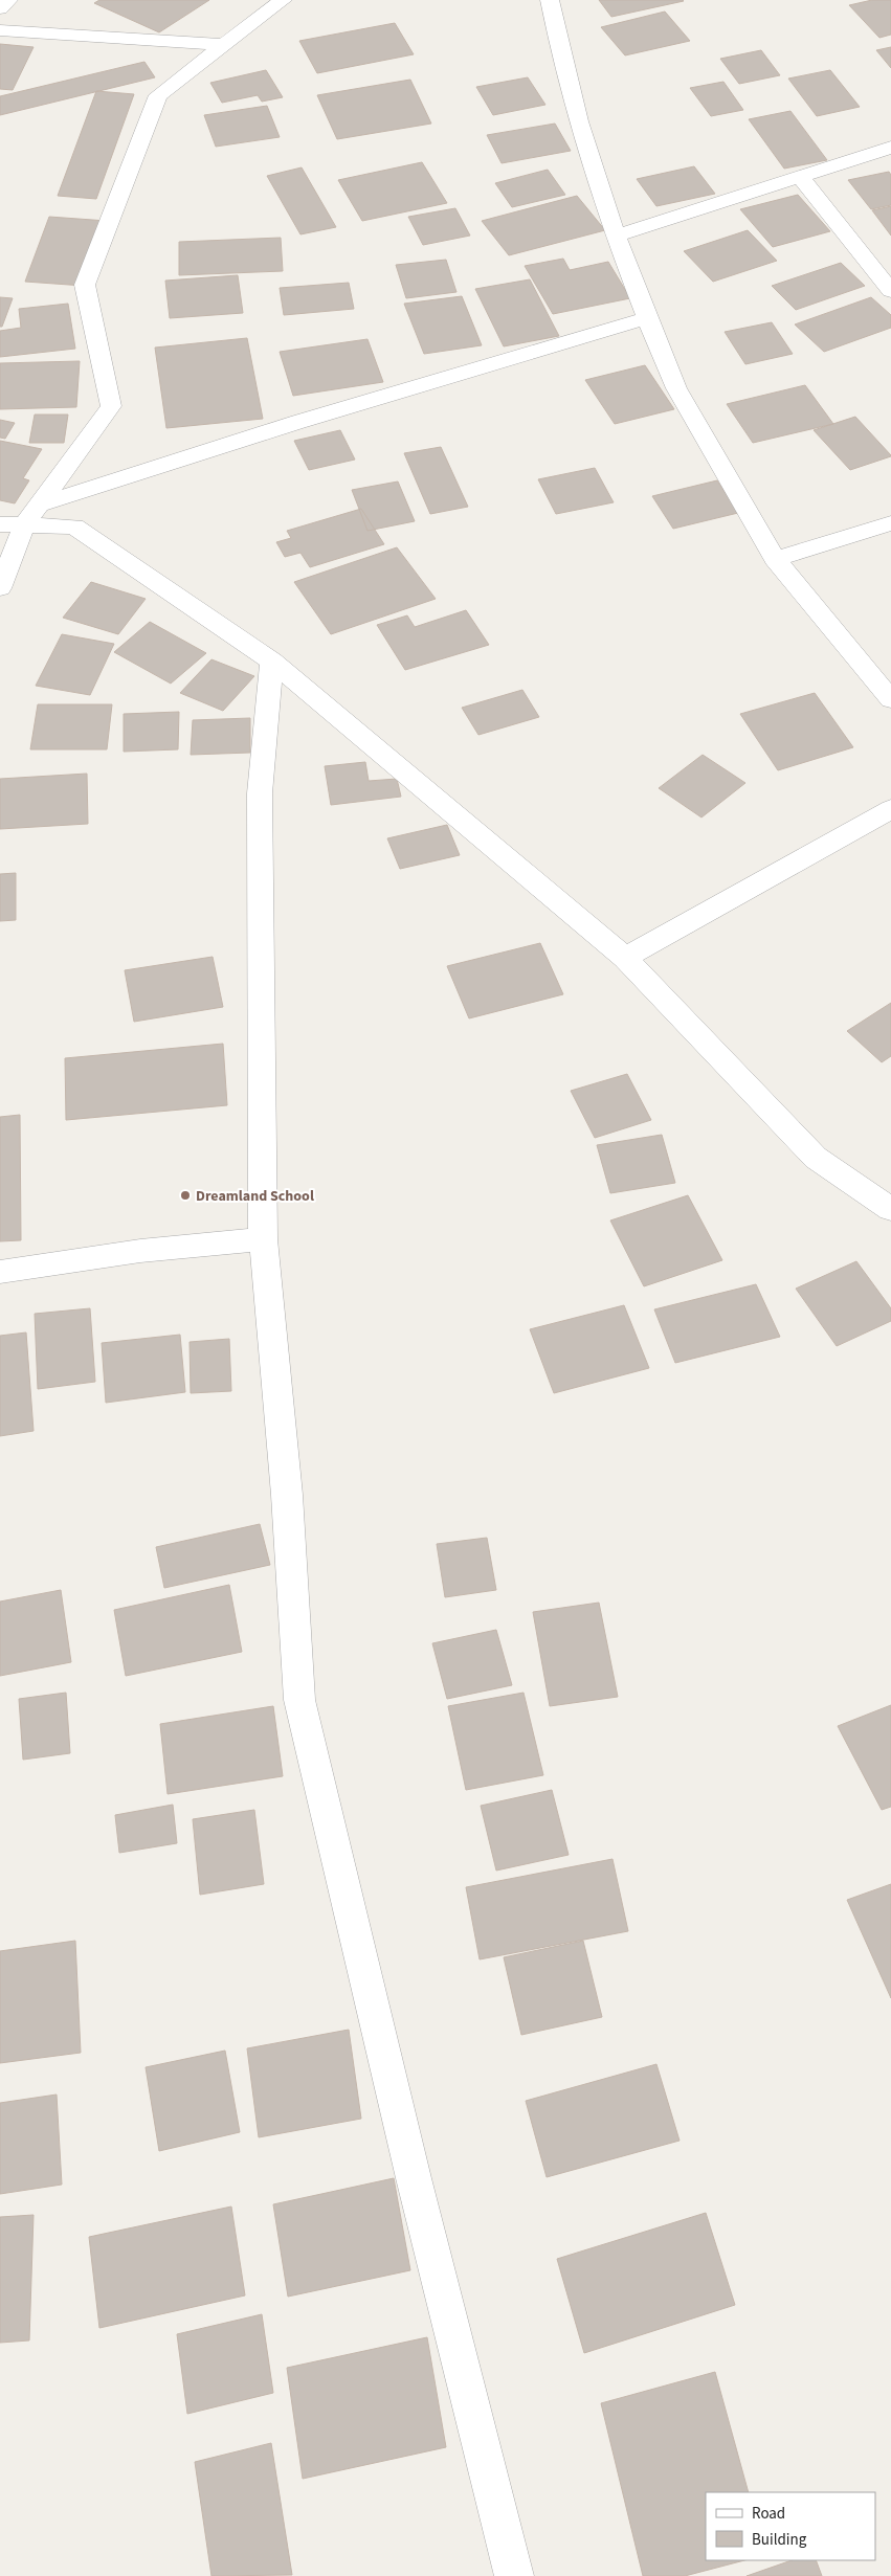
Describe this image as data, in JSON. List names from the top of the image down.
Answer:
{
  "places": ["Dreamland School"],
  "legend": ["Road", "Building"]
}
